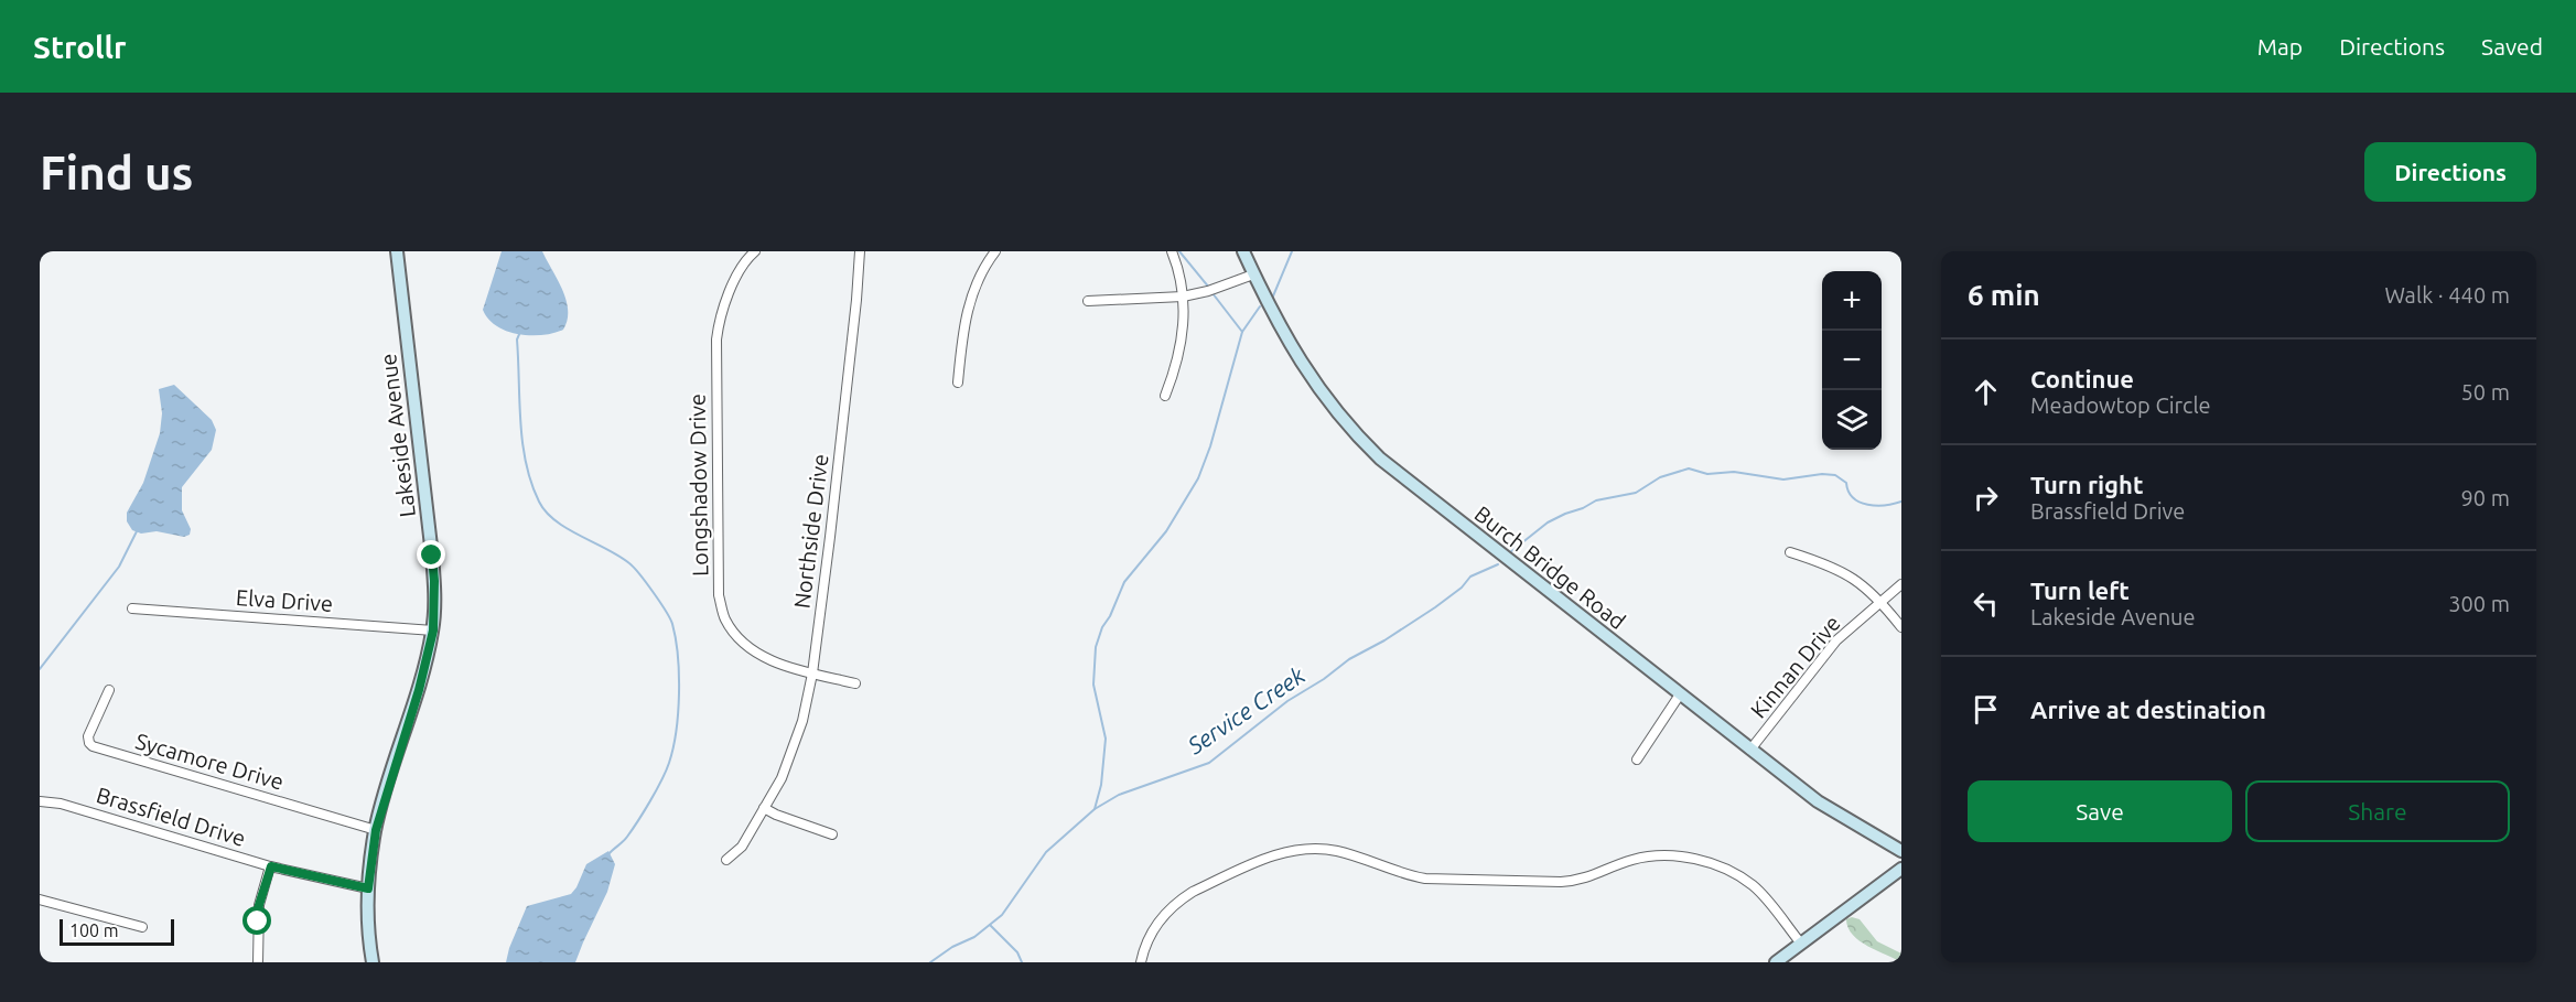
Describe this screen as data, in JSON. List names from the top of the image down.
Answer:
{
  "streets": {
    "street": [
      "Lakeside Avenue",
      "Longshadow Drive",
      "Northside Drive",
      "Burch Bridge Road",
      "Elva Drive",
      "Kinnan Drive",
      "Sycamore Drive",
      "Brassfield Drive"
    ]
  },
  "crossings": [
    ["Lakeside Avenue", "Elva Drive"],
    ["Lakeside Avenue", "Sycamore Drive"],
    ["Lakeside Avenue", "Brassfield Drive"],
    ["Longshadow Drive", "Northside Drive"],
    ["Burch Bridge Road", "Kinnan Drive"]
  ],
  "water": ["Service Creek"],
  "scale_bar": "100 m",
  "page": {
    "header": "Strollr",
    "nav": ["Map", "Directions", "Saved"],
    "buttons": [
      "Directions",
      ["Save", "Share"]
    ],
    "title": "Find us",
    "heading": ["6 min", "Walk · 440 m"],
    "map_buttons": ["+", "−"],
    "list": [
      ["Continue", "Meadowtop Circle", "50 m"],
      ["Turn right", "Brassfield Drive", "90 m"],
      ["Turn left", "Lakeside Avenue", "300 m"],
      "Arrive at destination"
    ],
    "scale": "100 m"
  }
}
